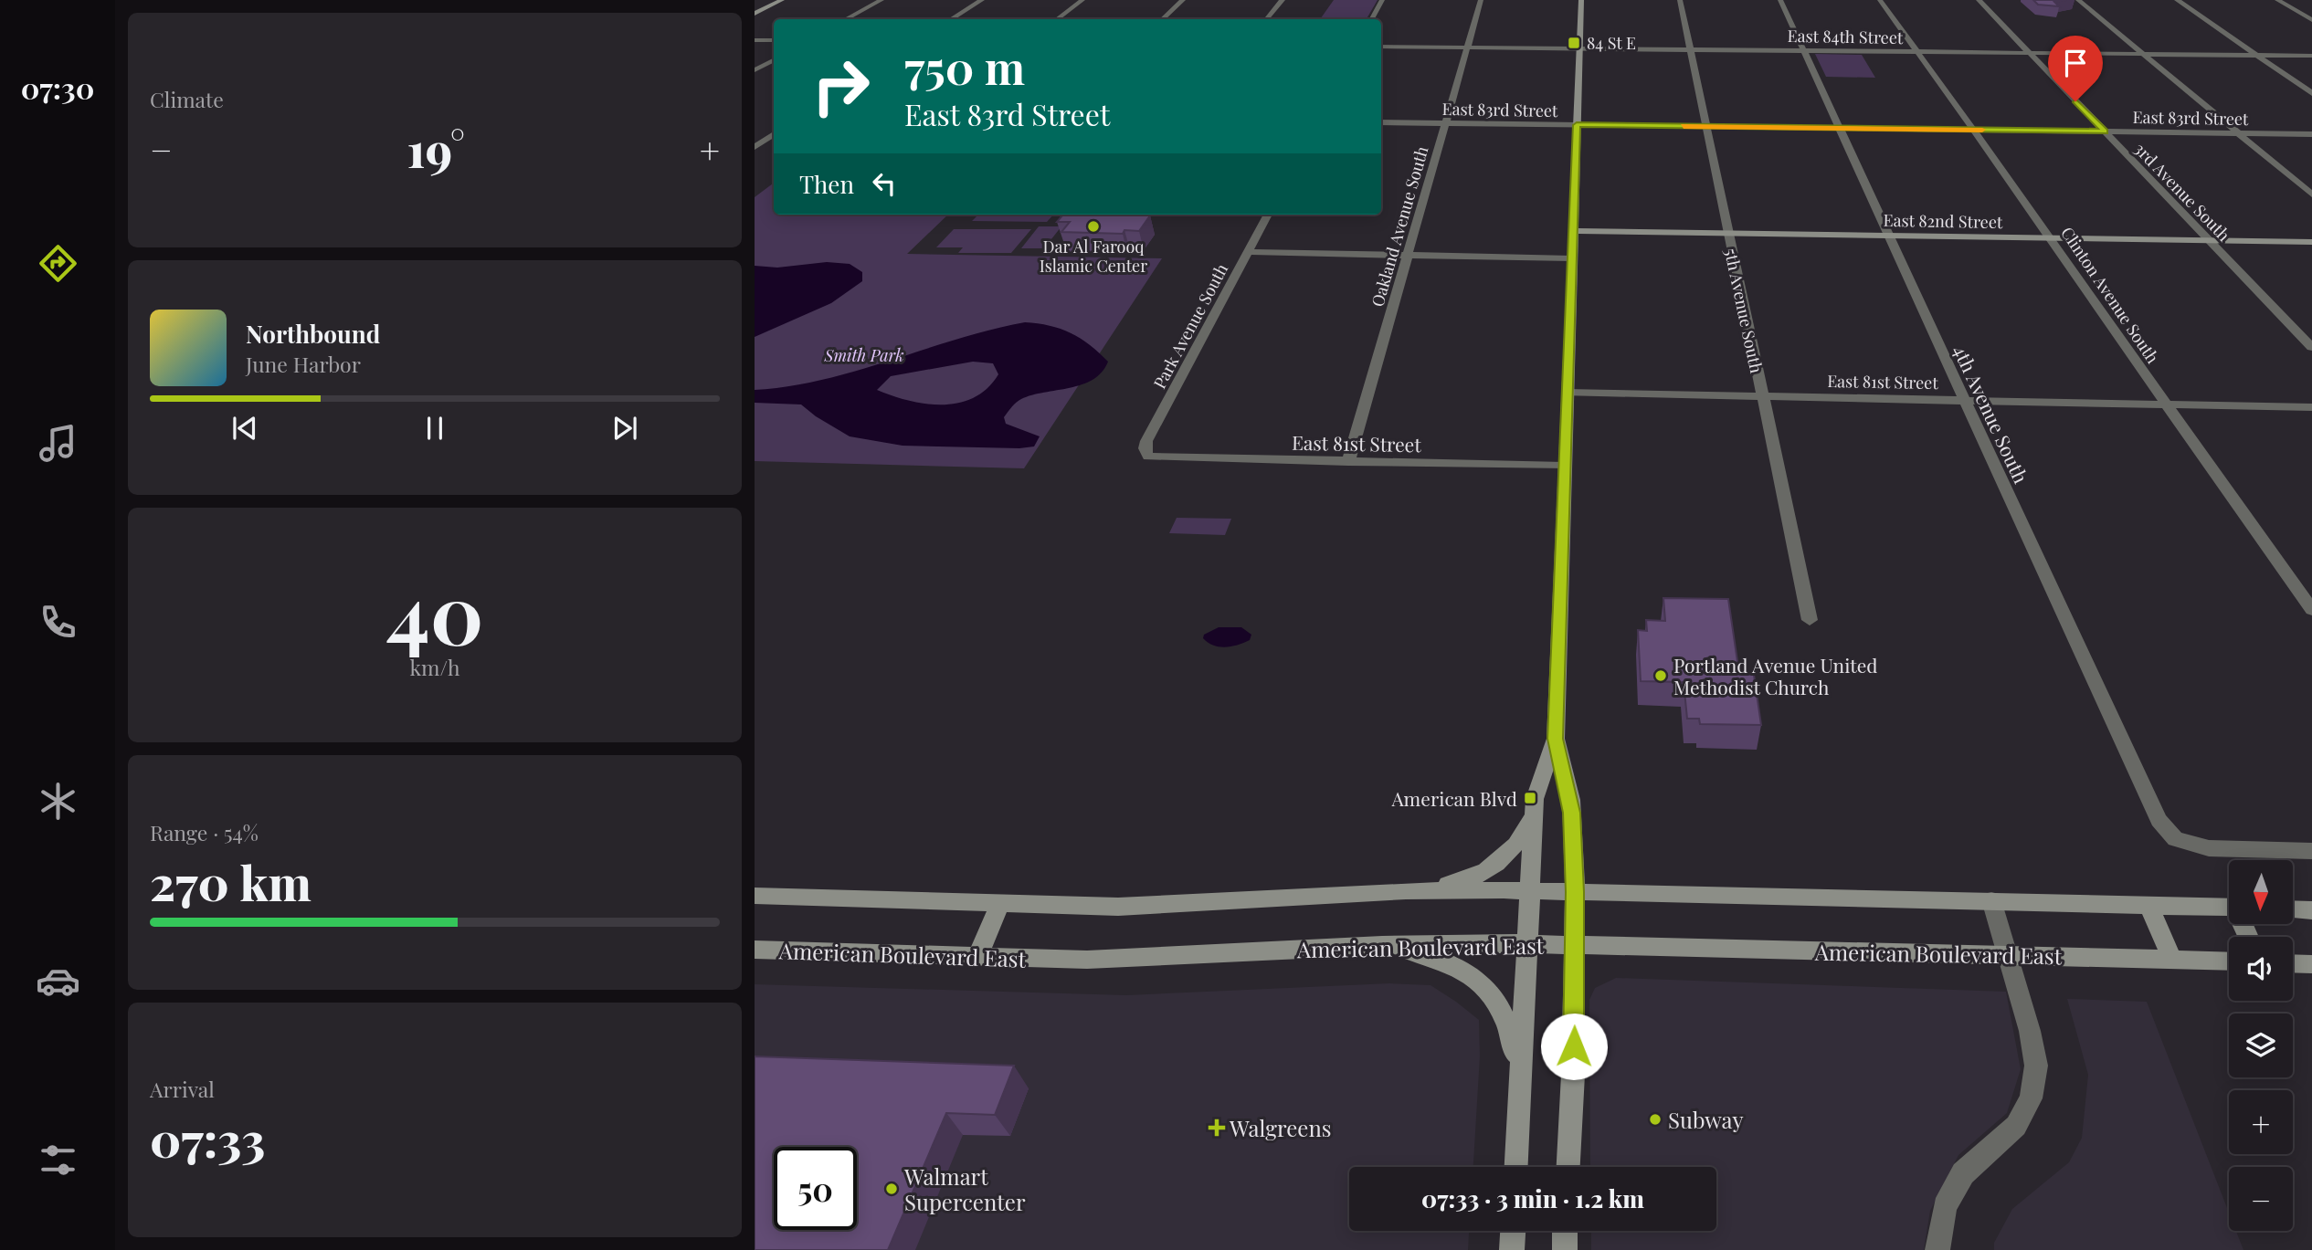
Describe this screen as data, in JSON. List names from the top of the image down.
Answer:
{
  "streets": {
    "main road": ["East 82nd Street", "American Boulevard East"],
    "street": [
      "East 84th Street",
      "East 83rd Street",
      "3rd Avenue South",
      "Oakland Avenue South",
      "Clinton Avenue South",
      "5th Avenue South",
      "Park Avenue South",
      "East 81st Street",
      "4th Avenue South"
    ]
  },
  "crossings": [
    ["East 84th Street", "3rd Avenue South"],
    ["East 84th Street", "Oakland Avenue South"],
    ["East 84th Street", "Clinton Avenue South"],
    ["East 84th Street", "5th Avenue South"],
    ["East 84th Street", "4th Avenue South"],
    ["East 83rd Street", "3rd Avenue South"],
    ["East 83rd Street", "Oakland Avenue South"],
    ["East 83rd Street", "Clinton Avenue South"],
    ["East 83rd Street", "5th Avenue South"],
    ["East 83rd Street", "4th Avenue South"],
    ["3rd Avenue South", "East 82nd Street"],
    ["East 82nd Street", "Clinton Avenue South"],
    ["East 82nd Street", "5th Avenue South"],
    ["East 82nd Street", "4th Avenue South"],
    ["Oakland Avenue South", "East 81st Street"],
    ["Clinton Avenue South", "East 81st Street"],
    ["5th Avenue South", "East 81st Street"],
    ["Park Avenue South", "East 81st Street"],
    ["East 81st Street", "4th Avenue South"]
  ],
  "parks": ["Smith Park"],
  "places": {
    "transit": ["84 St E", "American Blvd"],
    "other": [
      "Dar Al Farooq Islamic Center",
      "Portland Avenue United Methodist Church",
      "Subway",
      "Walmart Supercenter"
    ],
    "health": ["Walgreens"]
  },
  "north": "bottom",
  "page": {
    "tabs": "07:30",
    "tile": [
      "Climate",
      ["40", "km/h"],
      ["Range · 54%", "270 km"],
      ["Arrival", "07:33"]
    ],
    "turn": ["750 m", "East 83rd Street"],
    "heat": ["−", "19°", "+"],
    "then": "Then",
    "song": ["Northbound", "June Harbor"],
    "map_buttons": ["+", "−"],
    "limit": "50",
    "trip": "07:33 · 3 min · 1.2 km"
  }
}
